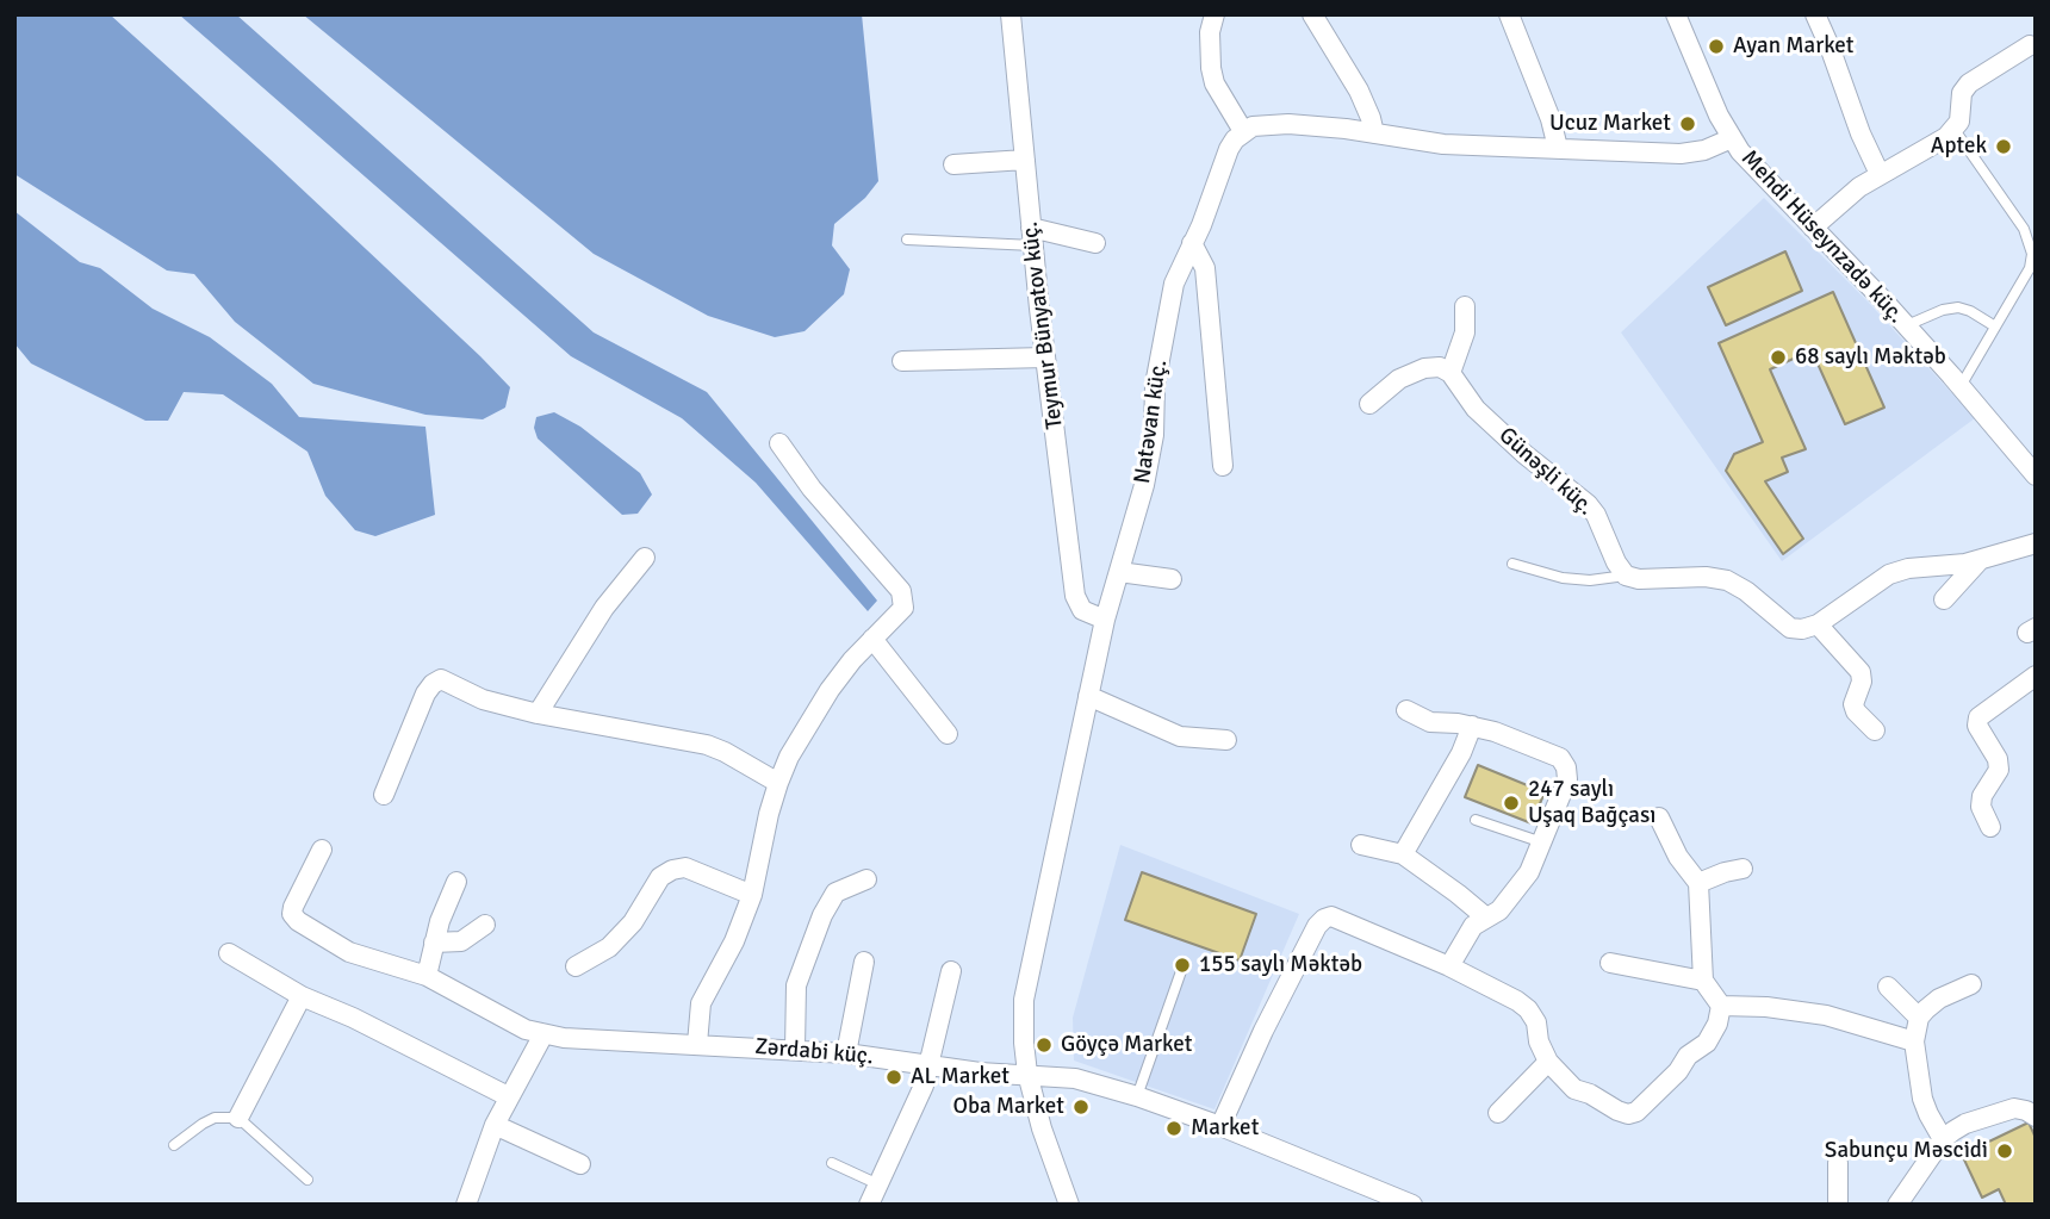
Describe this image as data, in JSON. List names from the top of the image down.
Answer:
{
  "streets": {
    "street": [
      "Mehdi Hüseynzadə küç.",
      "Teymur Bünyatov küç.",
      "Natəvan küç.",
      "Günəşli küç.",
      "Zərdabi küç."
    ]
  },
  "crossings": [
    ["Teymur Bünyatov küç.", "Natəvan küç."],
    ["Natəvan küç.", "Zərdabi küç."]
  ],
  "places": [
    "Ayan Market",
    "Ucuz Market",
    "Aptek",
    "68 saylı Məktəb",
    "247 saylı Uşaq Bağçası",
    "155 saylı Məktəb",
    "Göyçə Market",
    "AL Market",
    "Oba Market",
    "Market",
    "Sabunçu Məscidi"
  ]
}
